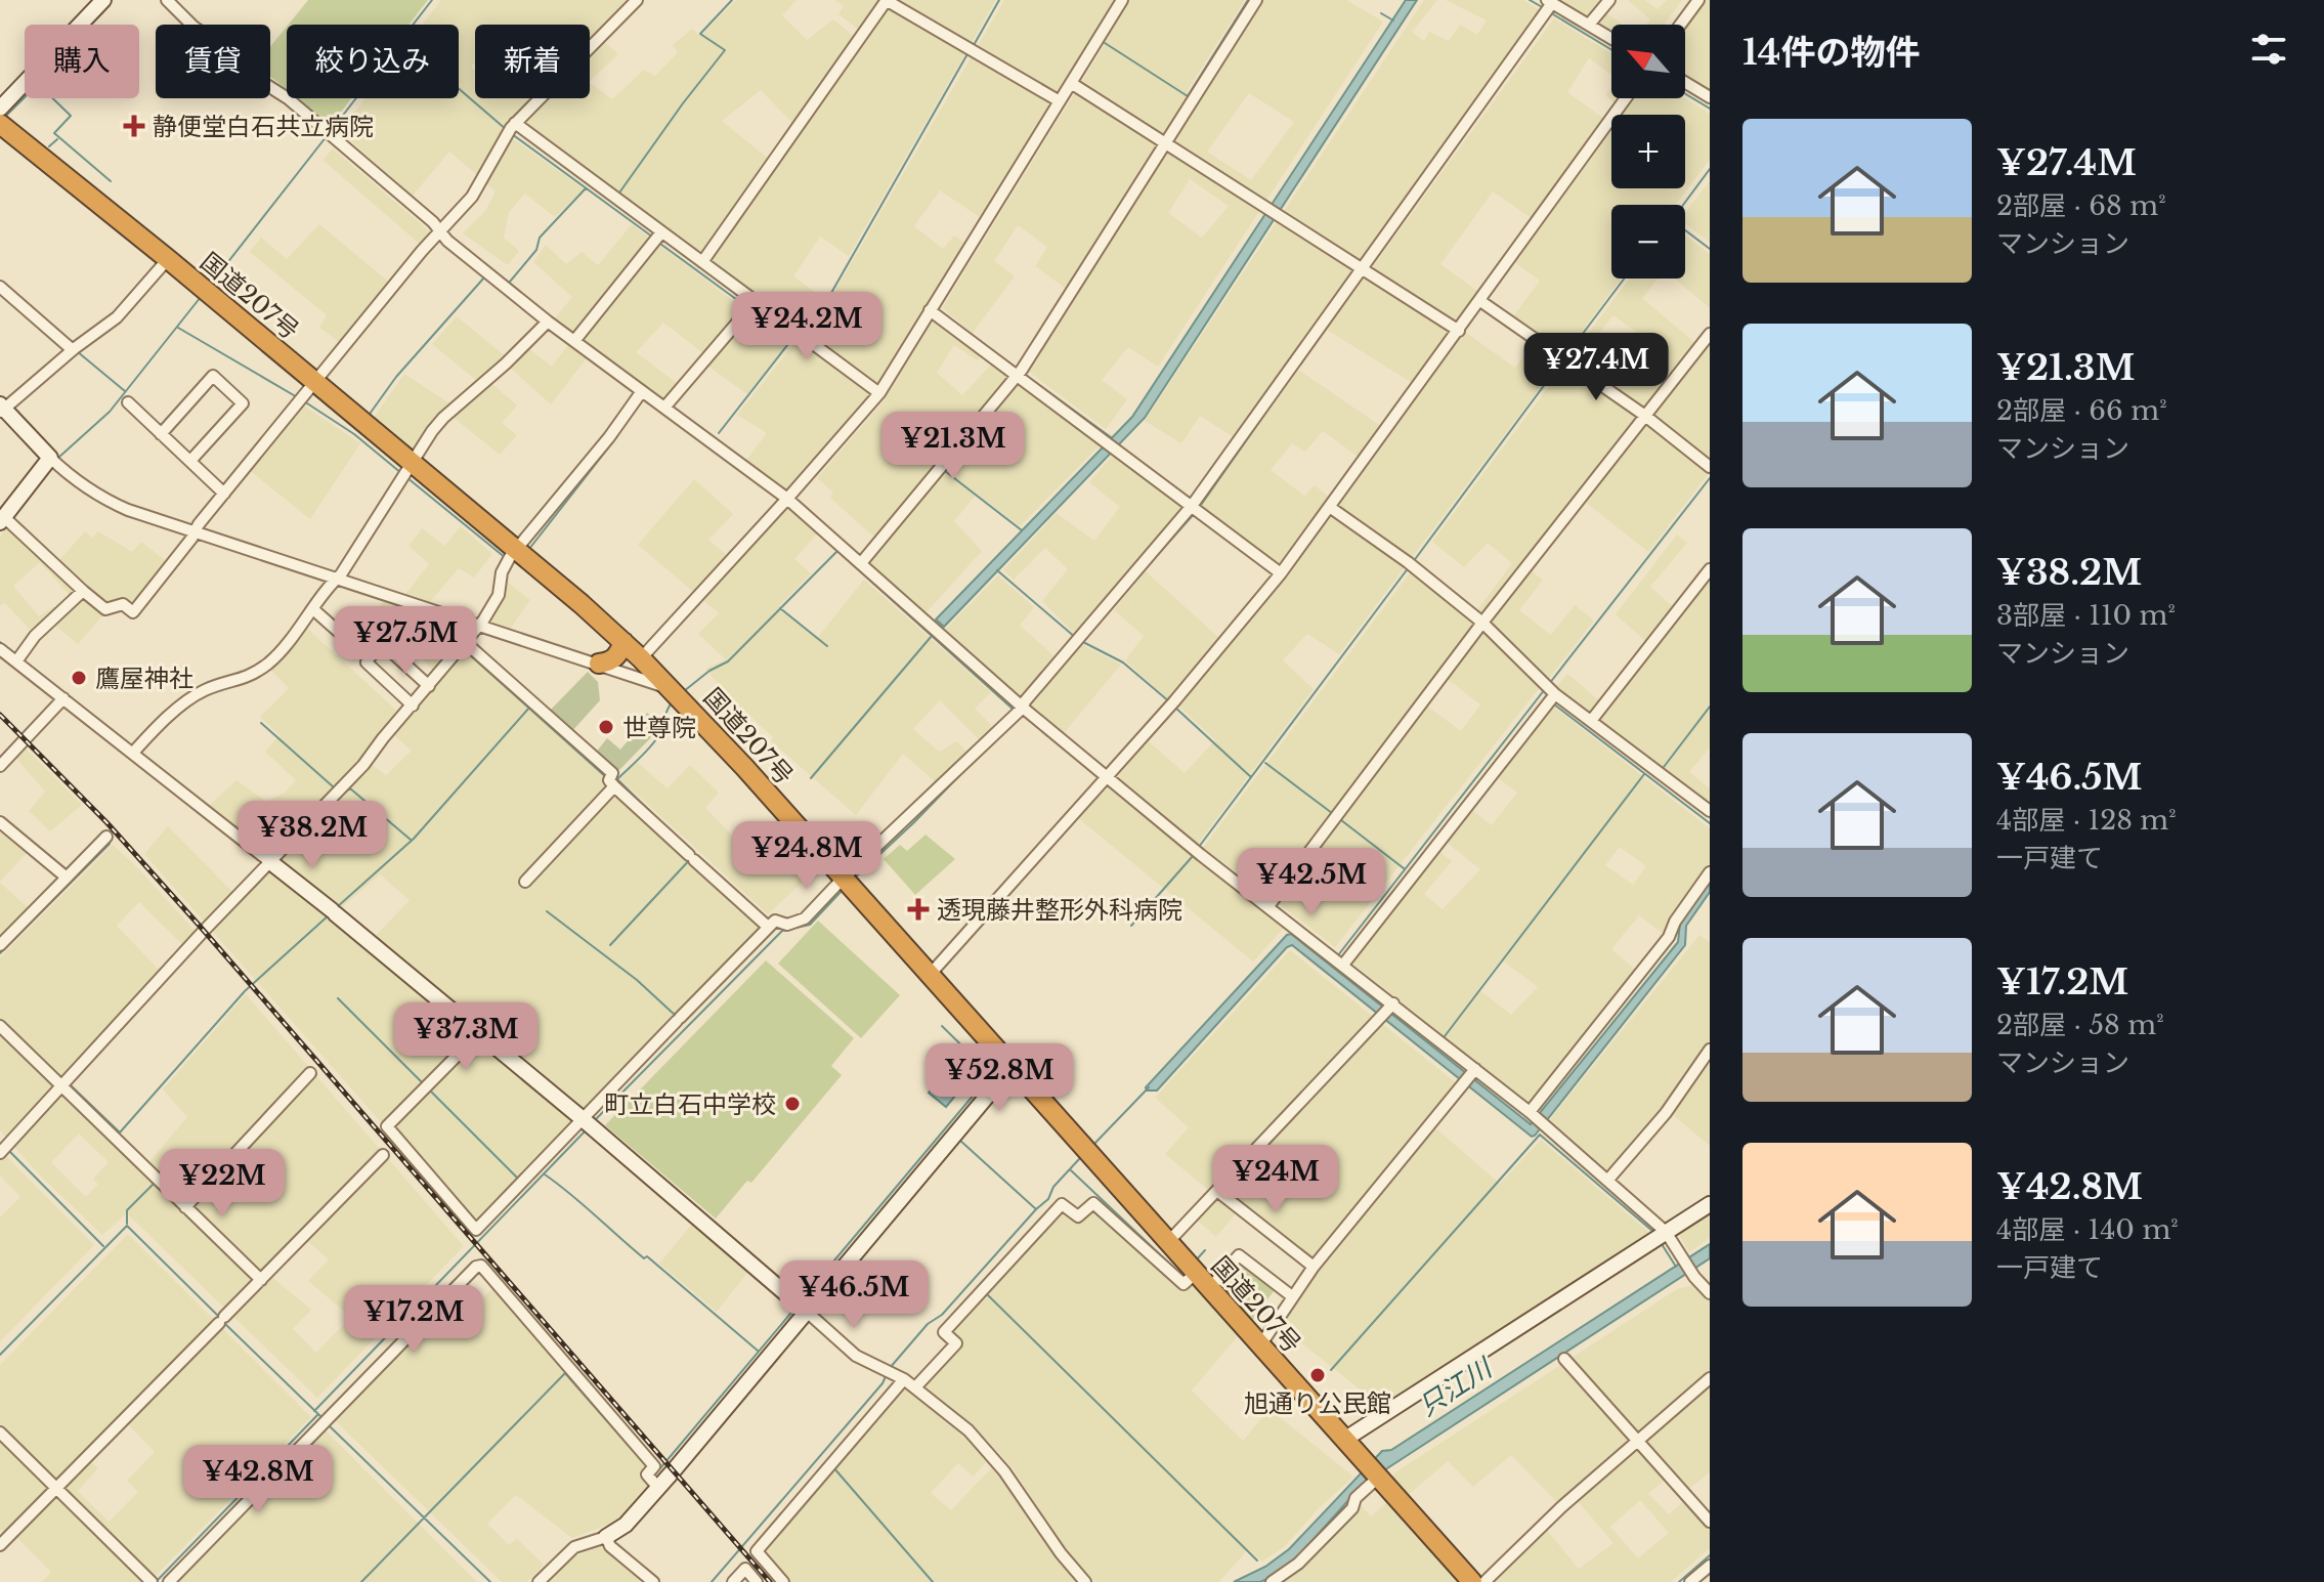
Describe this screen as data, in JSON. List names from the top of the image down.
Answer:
{
  "streets": {
    "highway": ["国道207号"]
  },
  "water": ["只江川"],
  "places": {
    "health": ["静便堂白石共立病院", "透現藤井整形外科病院"],
    "other": [
      "鷹屋神社",
      "世尊院",
      "町立白石中学校",
      "旭通り公民館"
    ]
  },
  "north": "top left",
  "page": {
    "heading": "14件の物件",
    "map_buttons": ["+", "−"],
    "chip": [
      "購入",
      "賃貸",
      "絞り込み",
      "新着"
    ],
    "list": [
      {
        "name": "¥27.4M",
        "note": "2部屋 · 68 m² · マンション"
      },
      {
        "name": "¥21.3M",
        "note": "2部屋 · 66 m² · マンション"
      },
      {
        "name": "¥38.2M",
        "note": "3部屋 · 110 m² · マンション"
      },
      {
        "name": "¥46.5M",
        "note": "4部屋 · 128 m² · 一戸建て"
      },
      {
        "name": "¥17.2M",
        "note": "2部屋 · 58 m² · マンション"
      },
      {
        "name": "¥42.8M",
        "note": "4部屋 · 140 m² · 一戸建て"
      }
    ],
    "price": [
      "¥24.2M",
      "¥27.4M",
      "¥21.3M",
      "¥27.5M",
      "¥38.2M",
      "¥24.8M",
      "¥42.5M",
      "¥37.3M",
      "¥52.8M",
      "¥24M",
      "¥22M",
      "¥46.5M",
      "¥17.2M",
      "¥42.8M"
    ]
  }
}
